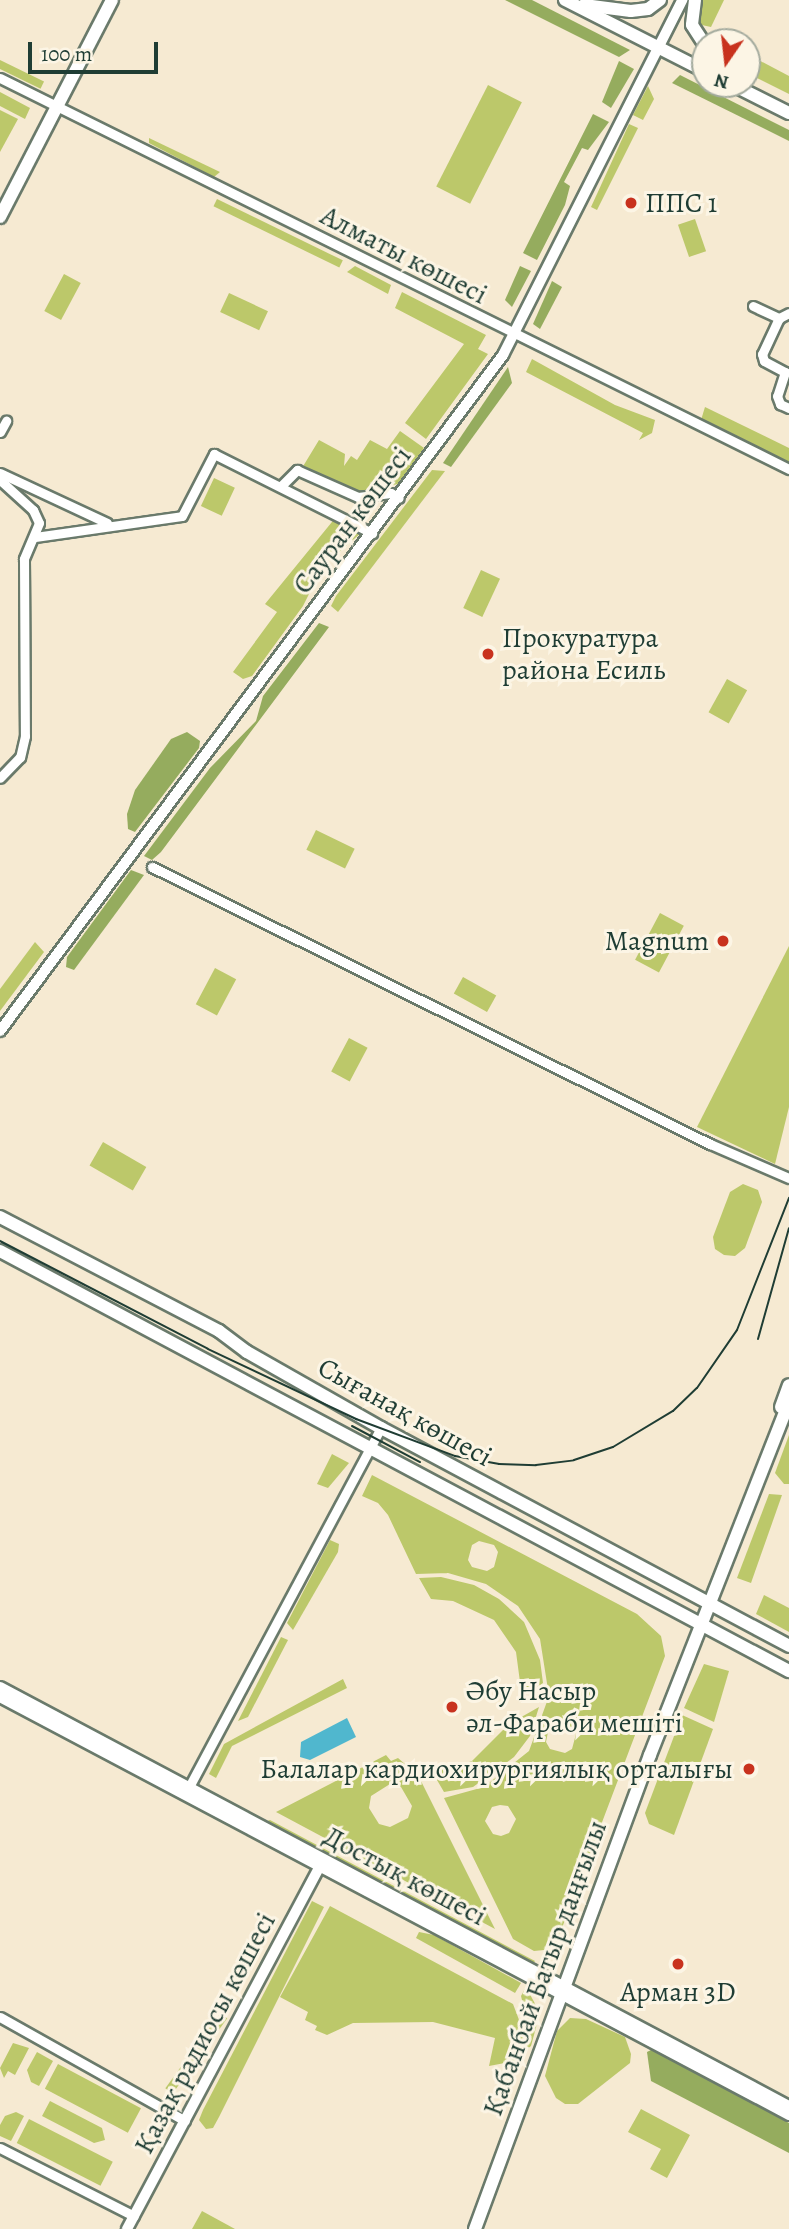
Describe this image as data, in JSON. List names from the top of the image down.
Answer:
{
  "streets": {
    "main road": ["Сығанақ көшесі", "Қабанбай Батыр даңғылы"],
    "street": [
      "Алматы көшесі",
      "Сауран көшесі",
      "Достық көшесі",
      "Қазақ радиосы көшесі"
    ]
  },
  "crossings": [
    ["Алматы көшесі", "Сауран көшесі"],
    ["Сығанақ көшесі", "Қабанбай Батыр даңғылы"],
    ["Достық көшесі", "Қабанбай Батыр даңғылы"],
    ["Достық көшесі", "Қазақ радиосы көшесі"]
  ],
  "places": [
    "ППС 1",
    "Прокуратура района Есиль",
    "Magnum",
    "Әбу Насыр әл-Фараби мешіті",
    "Балалар кардиохирургиялық орталығы",
    "Арман 3D"
  ],
  "scale_bar": "100 m",
  "north": "bottom"
}
